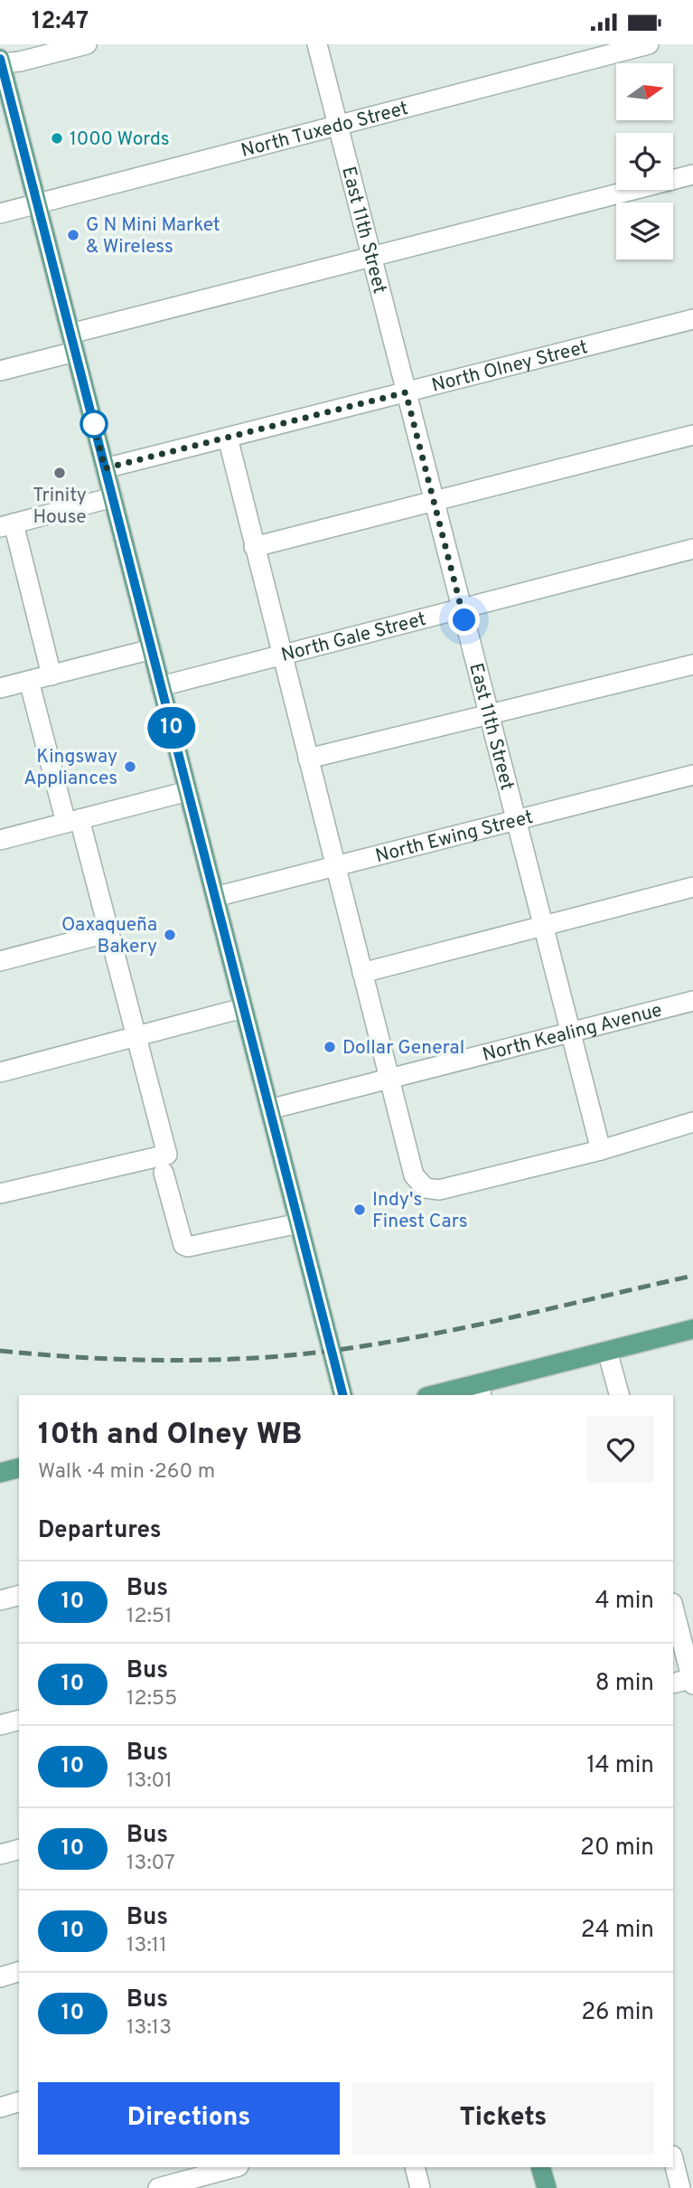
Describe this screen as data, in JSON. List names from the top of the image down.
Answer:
{
  "streets": {
    "street": [
      "North Tuxedo Street",
      "East 11th Street",
      "North Olney Street",
      "North Gale Street",
      "North Ewing Street",
      "North Kealing Avenue"
    ]
  },
  "crossings": [
    ["North Tuxedo Street", "East 11th Street"],
    ["East 11th Street", "North Olney Street"],
    ["East 11th Street", "North Gale Street"],
    ["East 11th Street", "North Ewing Street"],
    ["East 11th Street", "North Kealing Avenue"]
  ],
  "places": [
    "1000 Words",
    "G N Mini Market & Wireless",
    "Trinity House",
    "Kingsway Appliances",
    "Oaxaqueña Bakery",
    "Dollar General",
    "Indy's Finest Cars"
  ],
  "lines": ["bus line 10"],
  "north": "right",
  "page": {
    "status": "12:47",
    "on_map": "10",
    "heading": [
      ["10th and Olney WB", "Walk · 4 min · 260 m"],
      "Departures"
    ],
    "list": [
      {
        "mark": "10",
        "name": "Bus",
        "note": "12:51",
        "value": "4 min"
      },
      {
        "mark": "10",
        "name": "Bus",
        "note": "12:55",
        "value": "8 min"
      },
      {
        "mark": "10",
        "name": "Bus",
        "note": "13:01",
        "value": "14 min"
      },
      {
        "mark": "10",
        "name": "Bus",
        "note": "13:07",
        "value": "20 min"
      },
      {
        "mark": "10",
        "name": "Bus",
        "note": "13:11",
        "value": "24 min"
      },
      {
        "mark": "10",
        "name": "Bus",
        "note": "13:13",
        "value": "26 min"
      }
    ],
    "buttons": ["Directions", "Tickets"]
  }
}
